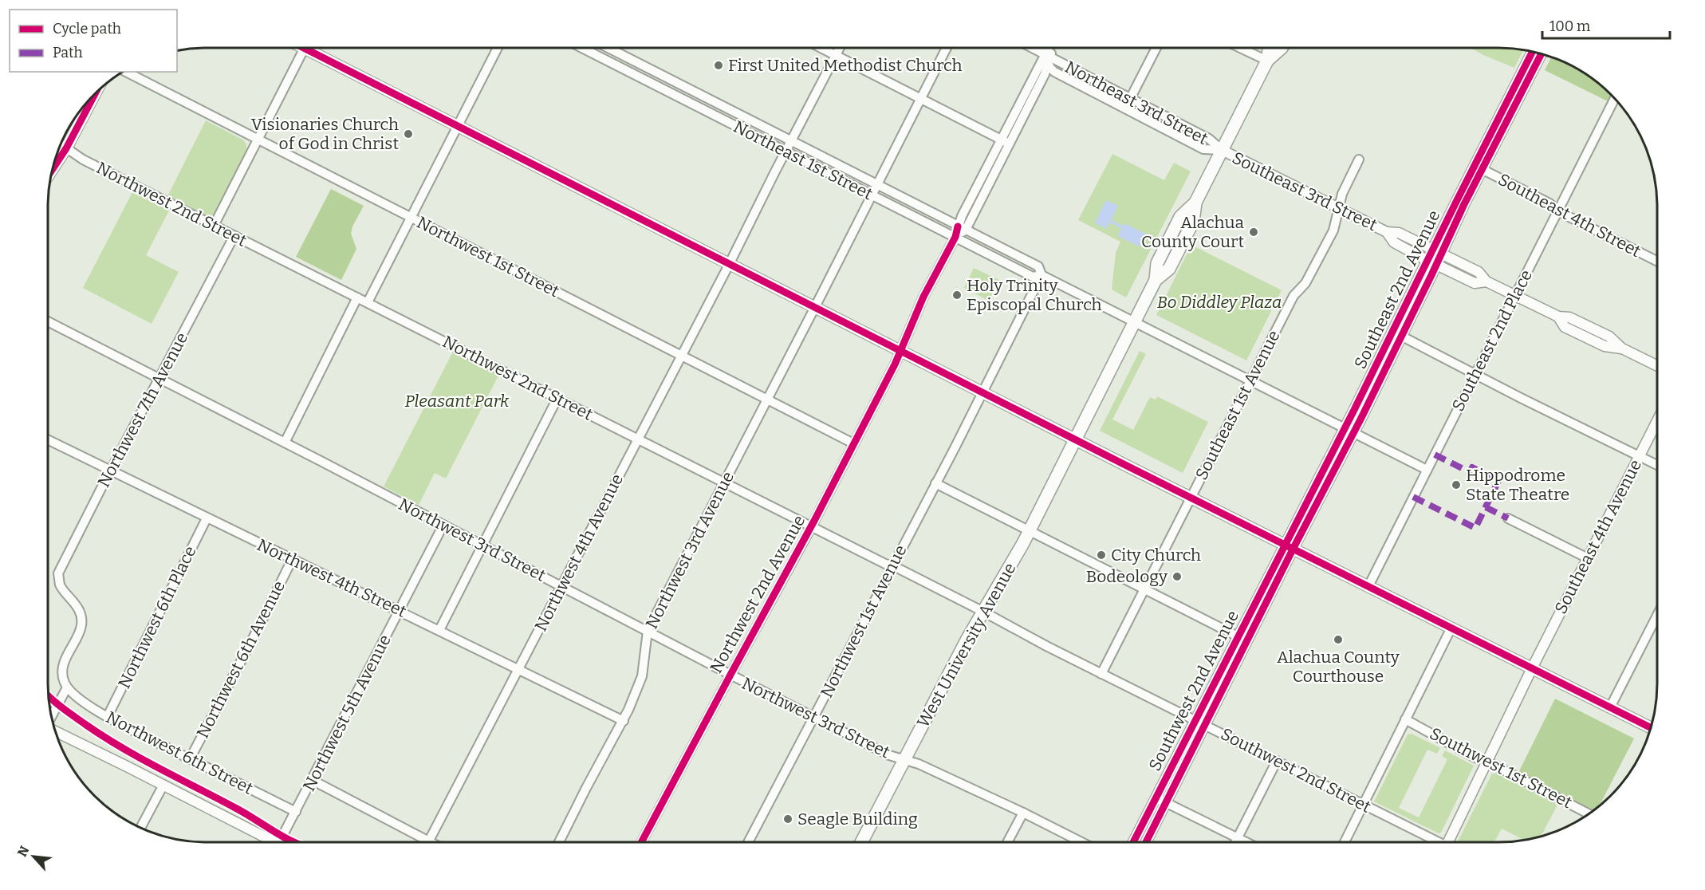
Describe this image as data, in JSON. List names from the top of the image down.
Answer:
{
  "streets": {
    "main road": ["West University Avenue"],
    "street": [
      "Northeast 3rd Street",
      "Northeast 1st Street",
      "Southeast 3rd Street",
      "Northwest 2nd Street",
      "Southeast 4th Street",
      "Northwest 1st Street",
      "Southeast 2nd Avenue",
      "Southeast 2nd Place",
      "Southeast 1st Avenue",
      "Northwest 7th Avenue",
      "Southeast 4th Avenue",
      "Northwest 3rd Street",
      "Northwest 3rd Avenue",
      "Northwest 4th Avenue",
      "Northwest 4th Street",
      "Northwest 2nd Avenue",
      "Northwest 6th Place",
      "Northwest 1st Avenue",
      "Northwest 6th Avenue",
      "Southwest 2nd Avenue",
      "Northwest 5th Avenue",
      "Northwest 6th Street",
      "Southwest 1st Street",
      "Southwest 2nd Street"
    ]
  },
  "crossings": [
    ["Northeast 3rd Street", "Southeast 3rd Street"],
    ["Northeast 3rd Street", "West University Avenue"],
    ["Northeast 1st Street", "Southeast 2nd Avenue"],
    ["Northeast 1st Street", "Southeast 2nd Place"],
    ["Northeast 1st Street", "Southeast 1st Avenue"],
    ["Northeast 1st Street", "Northwest 3rd Avenue"],
    ["Northeast 1st Street", "Northwest 4th Avenue"],
    ["Northeast 1st Street", "Northwest 2nd Avenue"],
    ["Northeast 1st Street", "Northwest 1st Avenue"],
    ["Northeast 1st Street", "West University Avenue"],
    ["Southeast 3rd Street", "Southeast 2nd Avenue"],
    ["Southeast 3rd Street", "Southeast 2nd Place"],
    ["Southeast 3rd Street", "Southeast 1st Avenue"],
    ["Southeast 3rd Street", "West University Avenue"],
    ["Northwest 2nd Street", "Northwest 7th Avenue"],
    ["Northwest 2nd Street", "Northwest 3rd Avenue"],
    ["Northwest 2nd Street", "Northwest 4th Avenue"],
    ["Northwest 2nd Street", "Northwest 2nd Avenue"],
    ["Northwest 2nd Street", "Northwest 1st Avenue"],
    ["Northwest 2nd Street", "West University Avenue"],
    ["Northwest 2nd Street", "Southwest 2nd Street"],
    ["Southeast 4th Street", "Southeast 2nd Avenue"],
    ["Southeast 4th Street", "Southeast 2nd Place"],
    ["Northwest 1st Street", "Northwest 3rd Avenue"],
    ["Northwest 1st Street", "Northwest 4th Avenue"],
    ["Northwest 1st Street", "Northwest 2nd Avenue"],
    ["Southeast 1st Avenue", "Southwest 2nd Street"],
    ["Northwest 7th Avenue", "Northwest 3rd Street"],
    ["Northwest 7th Avenue", "Northwest 4th Street"],
    ["Northwest 7th Avenue", "Northwest 6th Street"],
    ["Southeast 4th Avenue", "Southwest 1st Street"],
    ["Northwest 3rd Street", "Northwest 3rd Avenue"],
    ["Northwest 3rd Street", "Northwest 4th Avenue"],
    ["Northwest 3rd Street", "Northwest 2nd Avenue"],
    ["Northwest 3rd Street", "Northwest 1st Avenue"],
    ["Northwest 3rd Street", "West University Avenue"],
    ["Northwest 3rd Street", "Northwest 5th Avenue"],
    ["Northwest 3rd Avenue", "Northwest 4th Street"],
    ["Northwest 4th Avenue", "Northwest 4th Street"],
    ["Northwest 4th Street", "Northwest 6th Place"],
    ["Northwest 4th Street", "Northwest 6th Avenue"],
    ["Northwest 4th Street", "Northwest 5th Avenue"],
    ["Northwest 6th Place", "Northwest 6th Street"],
    ["West University Avenue", "Southwest 2nd Street"],
    ["Northwest 6th Avenue", "Northwest 6th Street"],
    ["Southwest 2nd Avenue", "Southwest 2nd Street"],
    ["Northwest 5th Avenue", "Northwest 6th Street"]
  ],
  "parks": ["Bo Diddley Plaza", "Pleasant Park"],
  "places": [
    "First United Methodist Church",
    "Visionaries Church of God in Christ",
    "Alachua County Court",
    "Holy Trinity Episcopal Church",
    "Hippodrome State Theatre",
    "City Church",
    "Bodeology",
    "Alachua County Courthouse",
    "Seagle Building"
  ],
  "legend": ["Cycle path", "Path"],
  "scale_bar": "100 m",
  "north": "top left"
}
